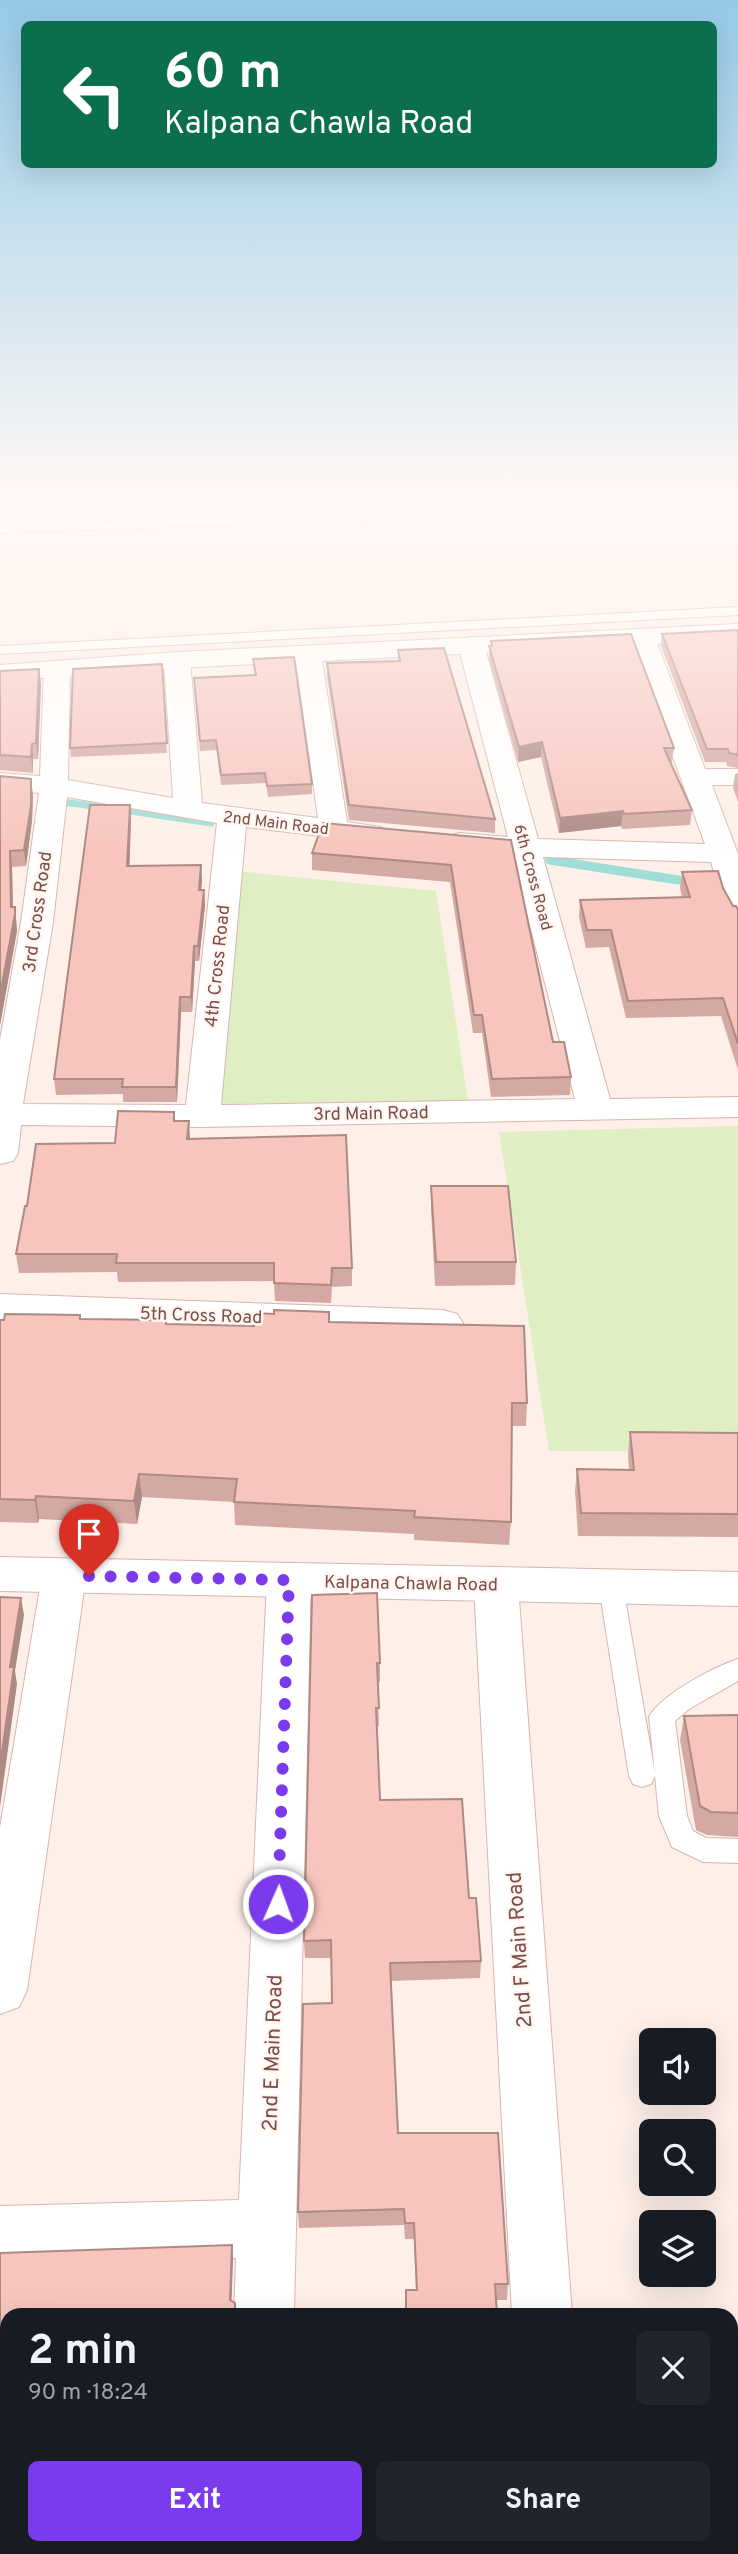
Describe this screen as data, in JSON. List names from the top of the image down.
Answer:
{
  "streets": {
    "street": [
      "2nd Main Road",
      "6th Cross Road",
      "3rd Cross Road",
      "4th Cross Road",
      "3rd Main Road",
      "5th Cross Road",
      "Kalpana Chawla Road",
      "2nd F Main Road",
      "2nd E Main Road"
    ]
  },
  "crossings": [
    ["2nd Main Road", "6th Cross Road"],
    ["2nd Main Road", "3rd Cross Road"],
    ["2nd Main Road", "4th Cross Road"],
    ["6th Cross Road", "3rd Main Road"],
    ["3rd Cross Road", "3rd Main Road"],
    ["4th Cross Road", "3rd Main Road"],
    ["Kalpana Chawla Road", "2nd F Main Road"],
    ["Kalpana Chawla Road", "2nd E Main Road"]
  ],
  "page": {
    "turn": ["60 m", "Kalpana Chawla Road"],
    "heading": ["2 min", "90 m · 18:24"],
    "buttons": ["Exit", "Share"]
  }
}
